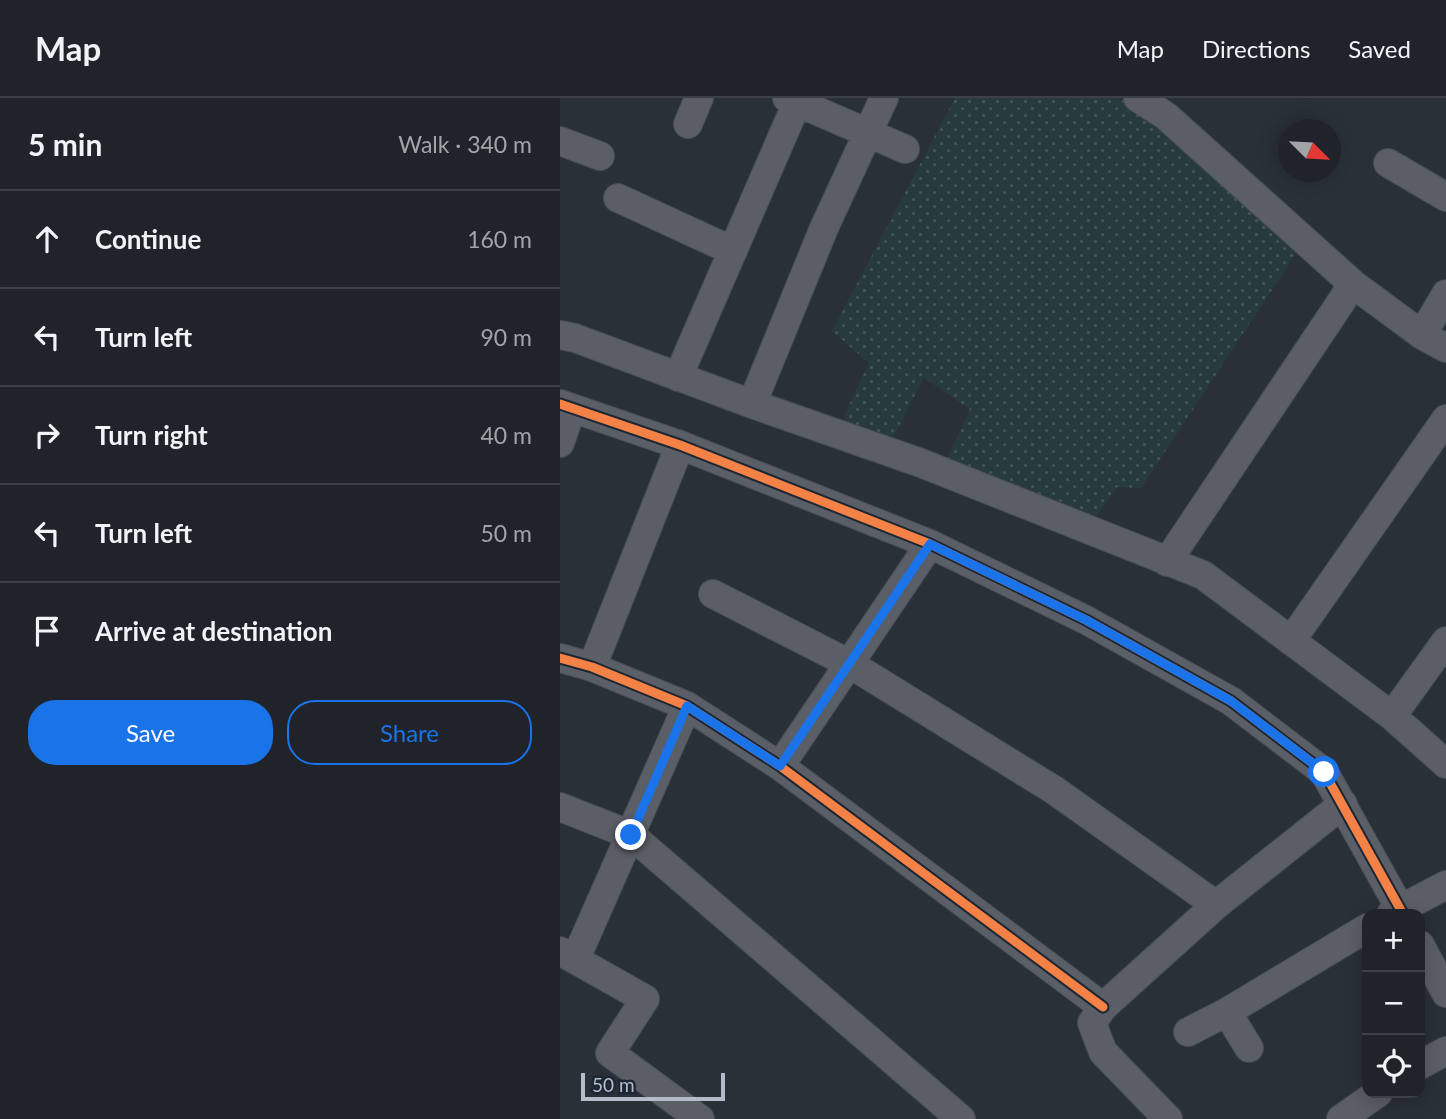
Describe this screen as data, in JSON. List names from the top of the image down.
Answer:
{
  "scale_bar": "50 m",
  "north": "bottom right",
  "page": {
    "header": "Map",
    "nav": ["Map", "Directions", "Saved"],
    "heading": ["5 min", "Walk · 340 m"],
    "list": [
      ["Continue", "160 m"],
      ["Turn left", "90 m"],
      ["Turn right", "40 m"],
      ["Turn left", "50 m"],
      "Arrive at destination"
    ],
    "buttons": ["Save", "Share"],
    "map_buttons": ["+", "−"],
    "scale": "50 m"
  }
}
